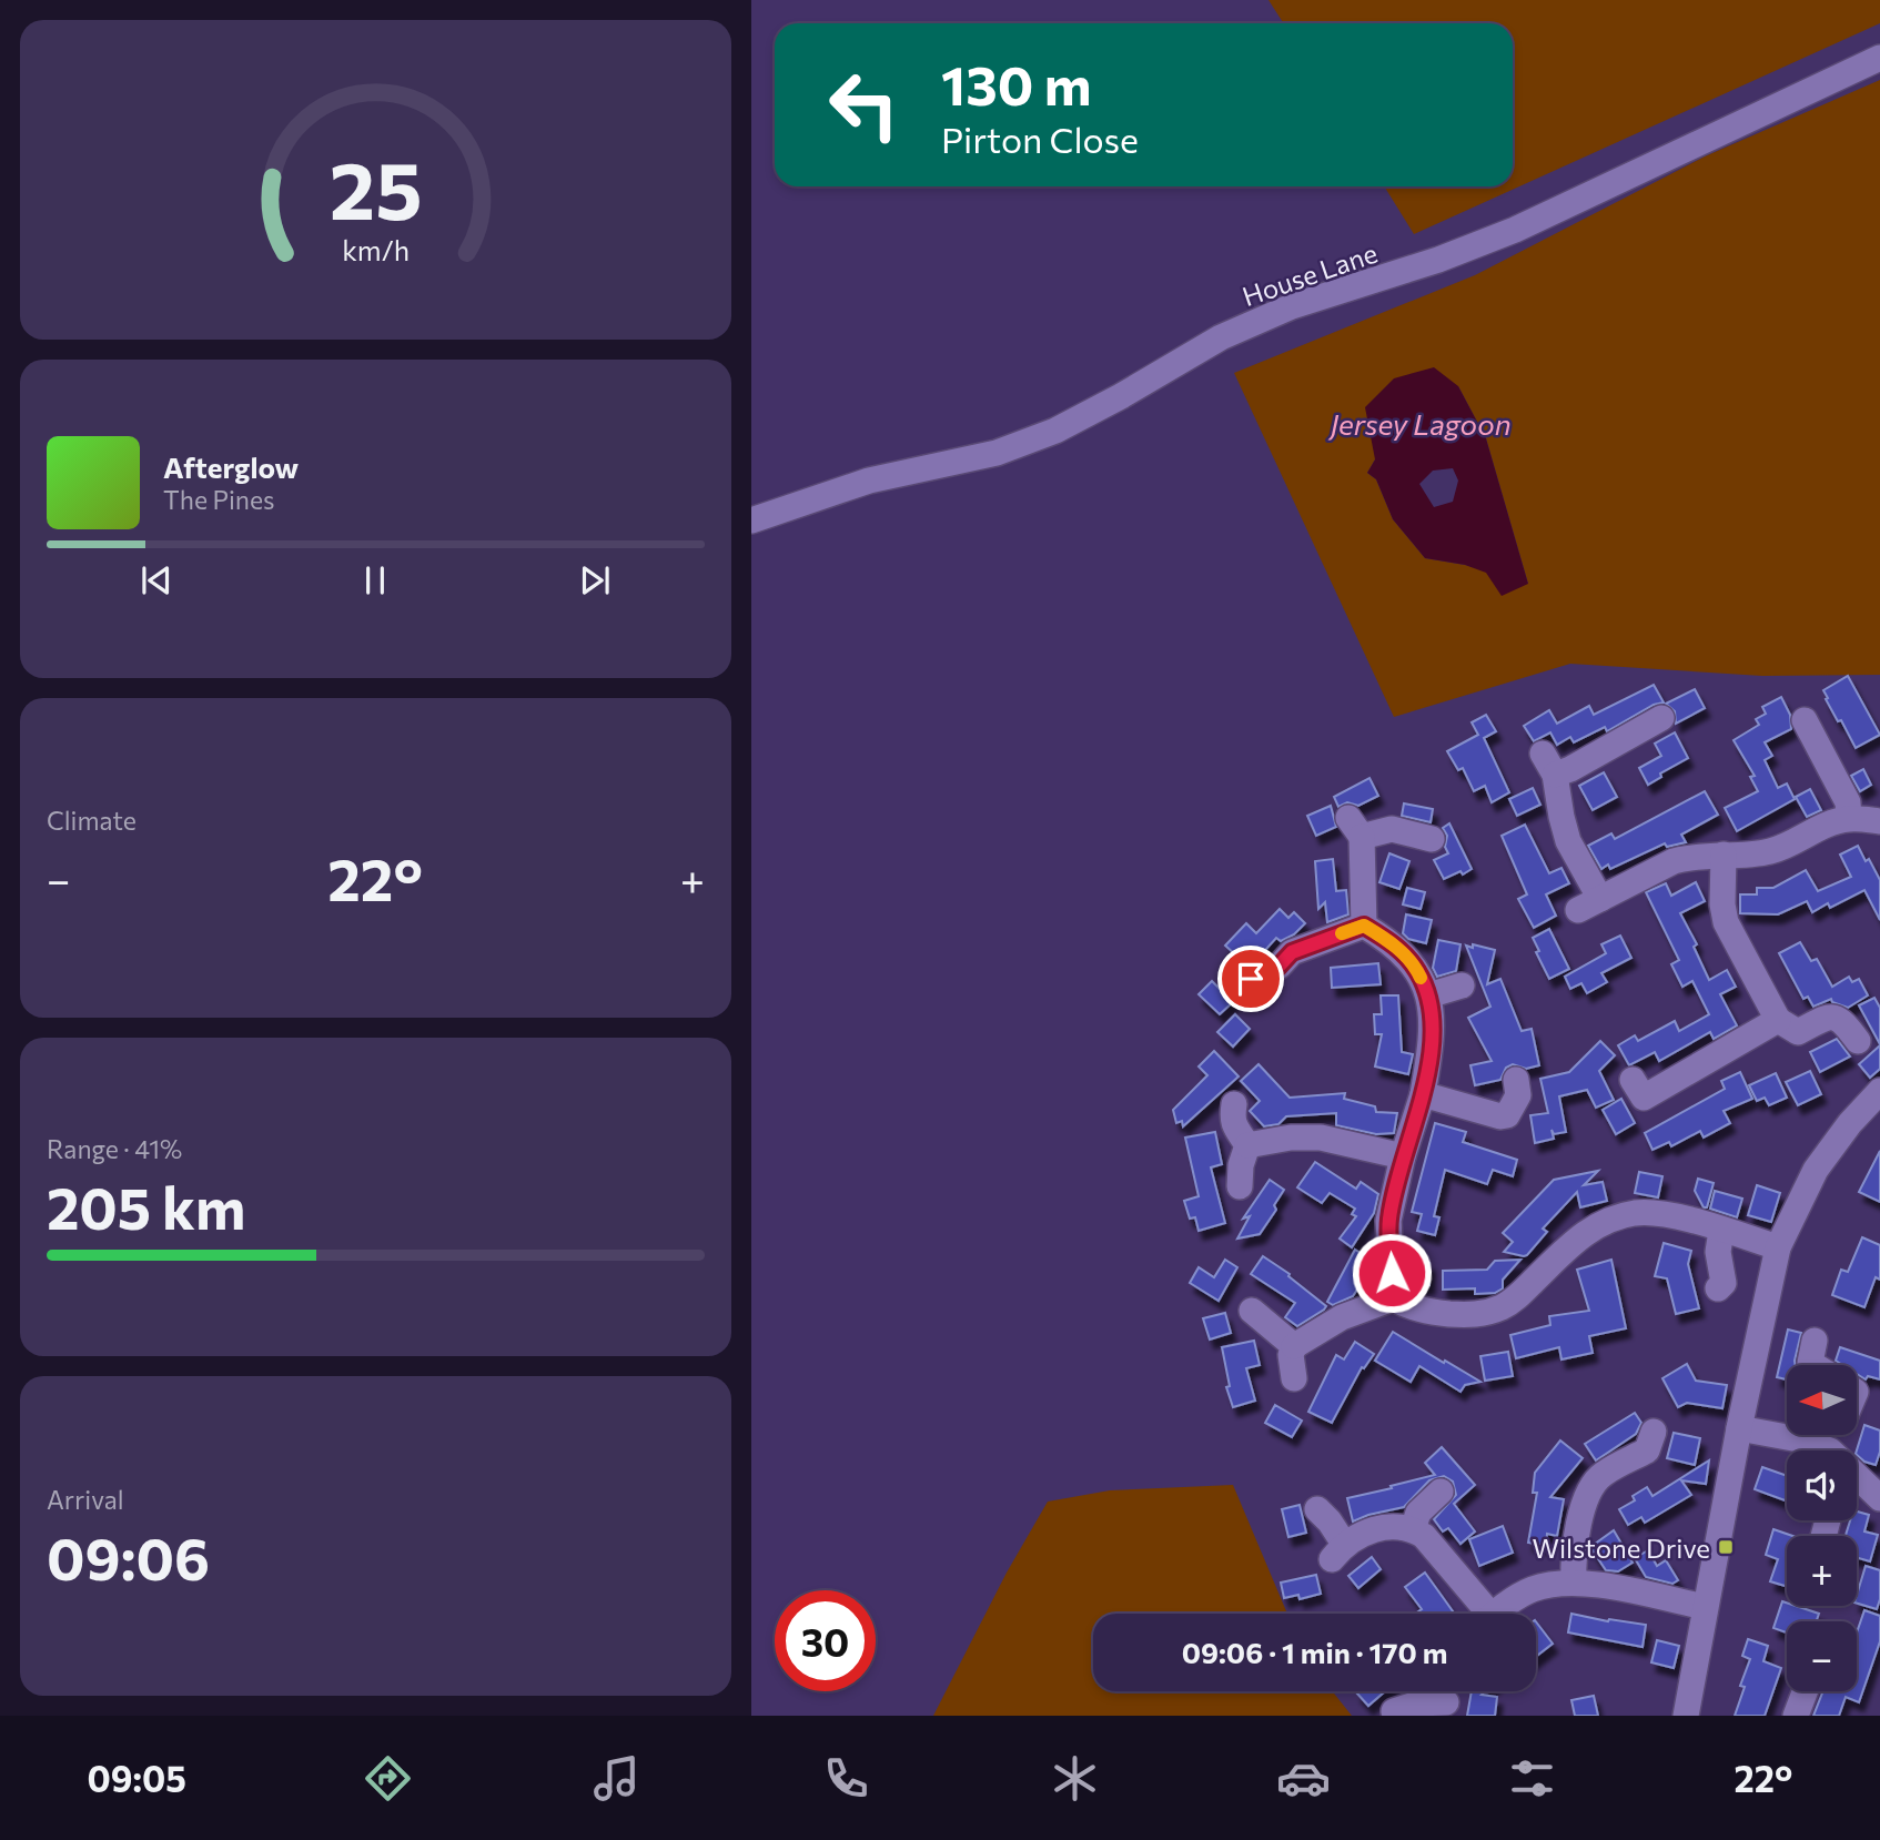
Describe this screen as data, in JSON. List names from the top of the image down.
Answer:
{
  "streets": {
    "street": ["House Lane"]
  },
  "water": ["Jersey Lagoon"],
  "places": {
    "transit": ["Wilstone Drive"]
  },
  "north": "left",
  "page": {
    "turn": ["130 m", "Pirton Close"],
    "song": ["Afterglow", "The Pines"],
    "tile": [
      "Climate",
      ["Range · 41%", "205 km"],
      ["Arrival", "09:06"]
    ],
    "heat": ["−", "22°", "+"],
    "map_buttons": ["+", "−"],
    "limit": "30",
    "trip": "09:06 · 1 min · 170 m",
    "tabs": ["09:05", "22°"],
    "gauge": ["25", "km/h"]
  }
}
